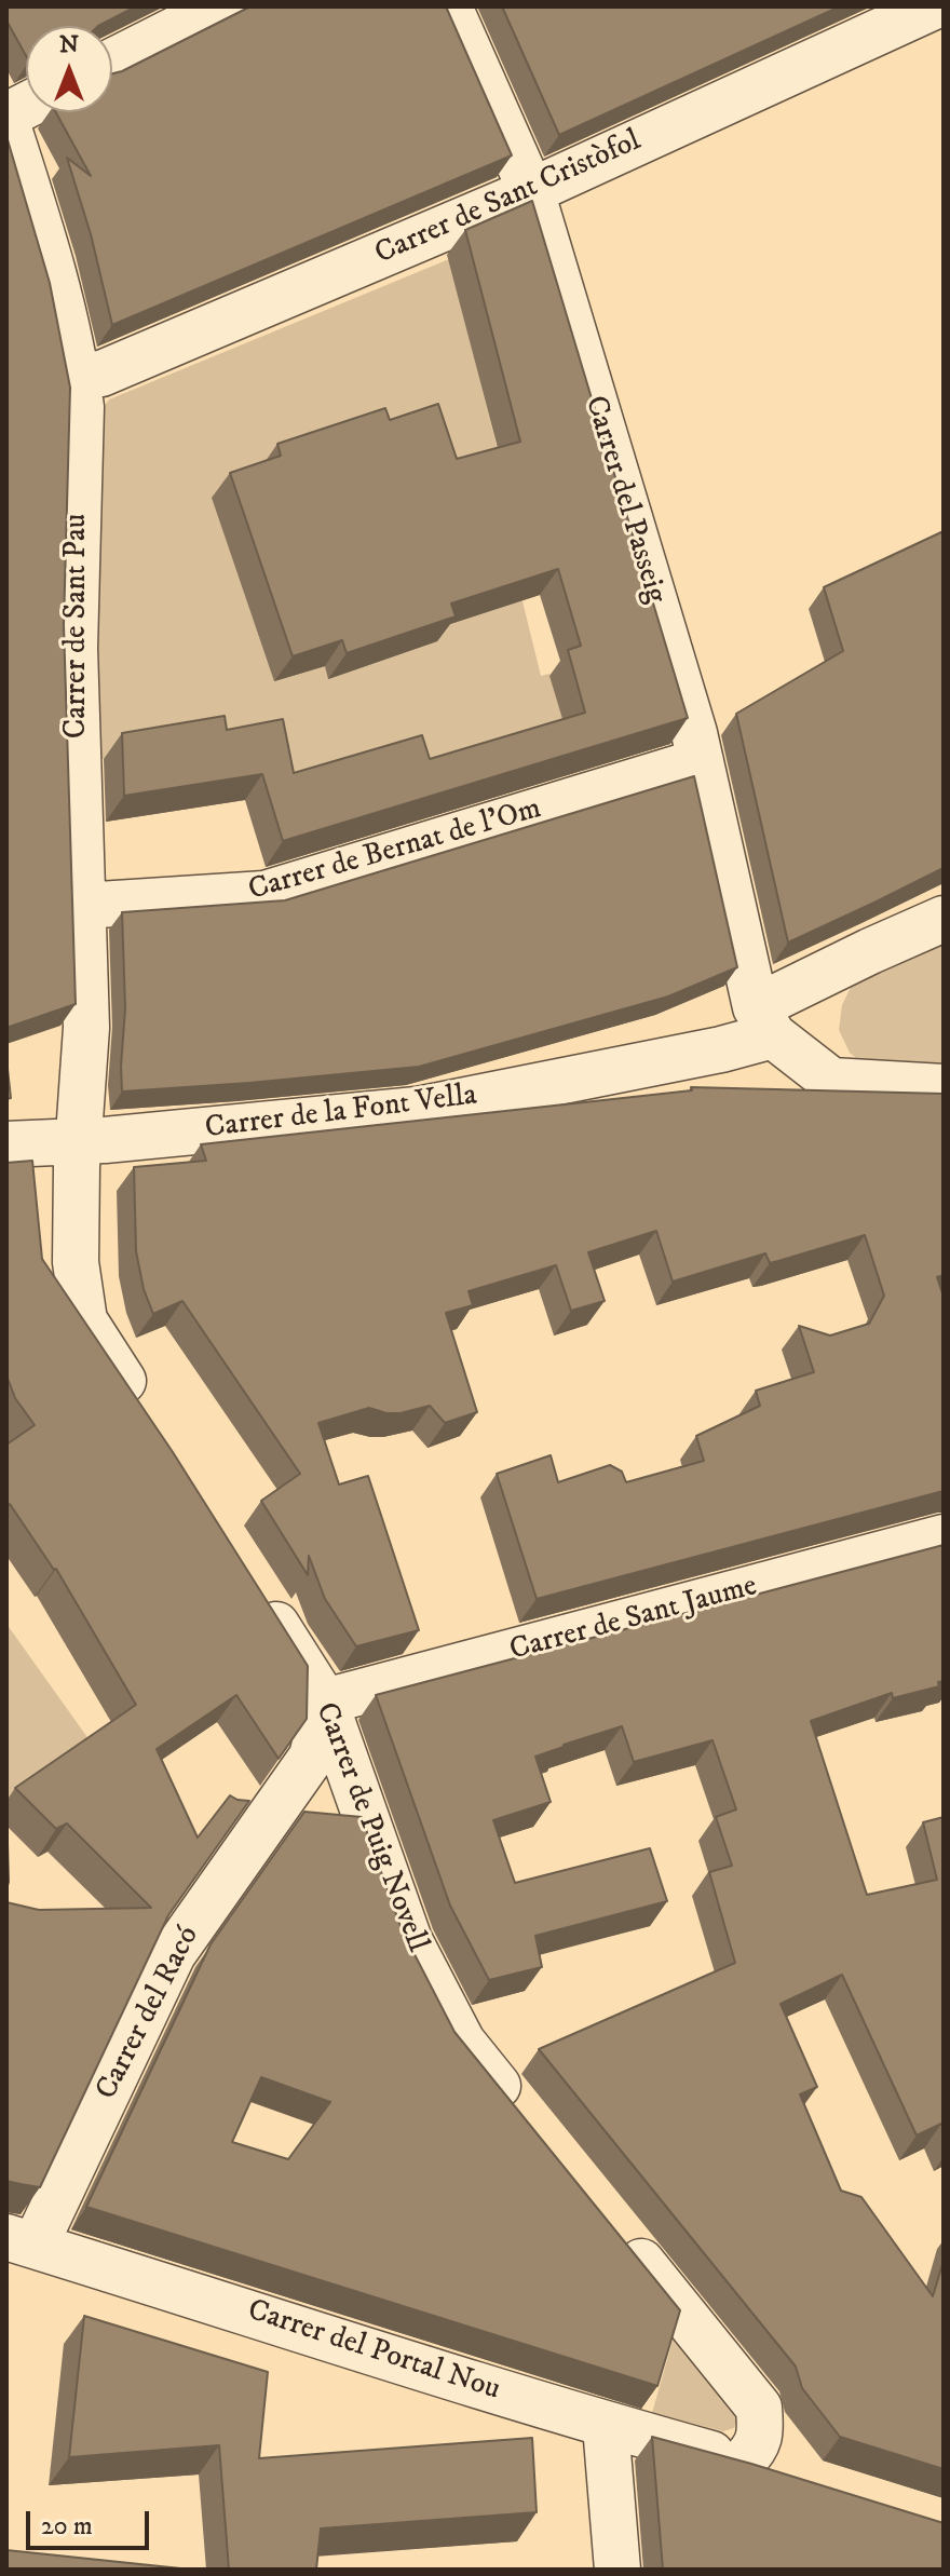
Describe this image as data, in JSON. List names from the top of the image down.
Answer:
{
  "streets": {
    "street": [
      "Carrer de Sant Cristòfol",
      "Carrer del Passeig",
      "Carrer de Sant Pau",
      "Carrer de Bernat de l'Om",
      "Carrer de la Font Vella",
      "Carrer de Sant Jaume",
      "Carrer de Puig Novell",
      "Carrer del Racó",
      "Carrer del Portal Nou"
    ]
  },
  "crossings": [
    ["Carrer de Sant Cristòfol", "Carrer del Passeig"],
    ["Carrer de Sant Cristòfol", "Carrer de Sant Pau"],
    ["Carrer del Passeig", "Carrer de Bernat de l'Om"],
    ["Carrer del Passeig", "Carrer de la Font Vella"],
    ["Carrer de Sant Pau", "Carrer de Bernat de l'Om"],
    ["Carrer de Sant Pau", "Carrer de la Font Vella"],
    ["Carrer de Sant Jaume", "Carrer de Puig Novell"],
    ["Carrer de Sant Jaume", "Carrer del Racó"],
    ["Carrer de Puig Novell", "Carrer del Racó"],
    ["Carrer del Racó", "Carrer del Portal Nou"]
  ],
  "scale_bar": "20 m",
  "north": "top"
}
